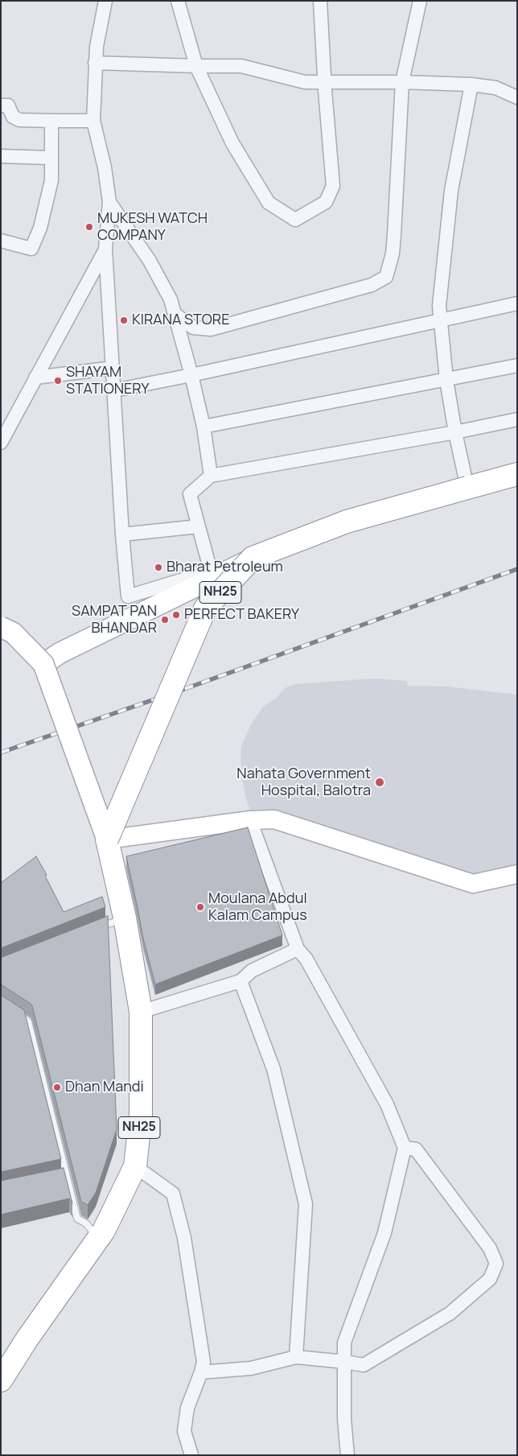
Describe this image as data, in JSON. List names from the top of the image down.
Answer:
{
  "streets": {
    "highway": ["NH25"]
  },
  "places": [
    "MUKESH WATCH COMPANY",
    "KIRANA STORE",
    "SHAYAM STATIONERY",
    "Bharat Petroleum",
    "PERFECT BAKERY",
    "SAMPAT PAN BHANDAR",
    "Nahata Government Hospital, Balotra",
    "Moulana Abdul Kalam Campus",
    "Dhan Mandi"
  ]
}
